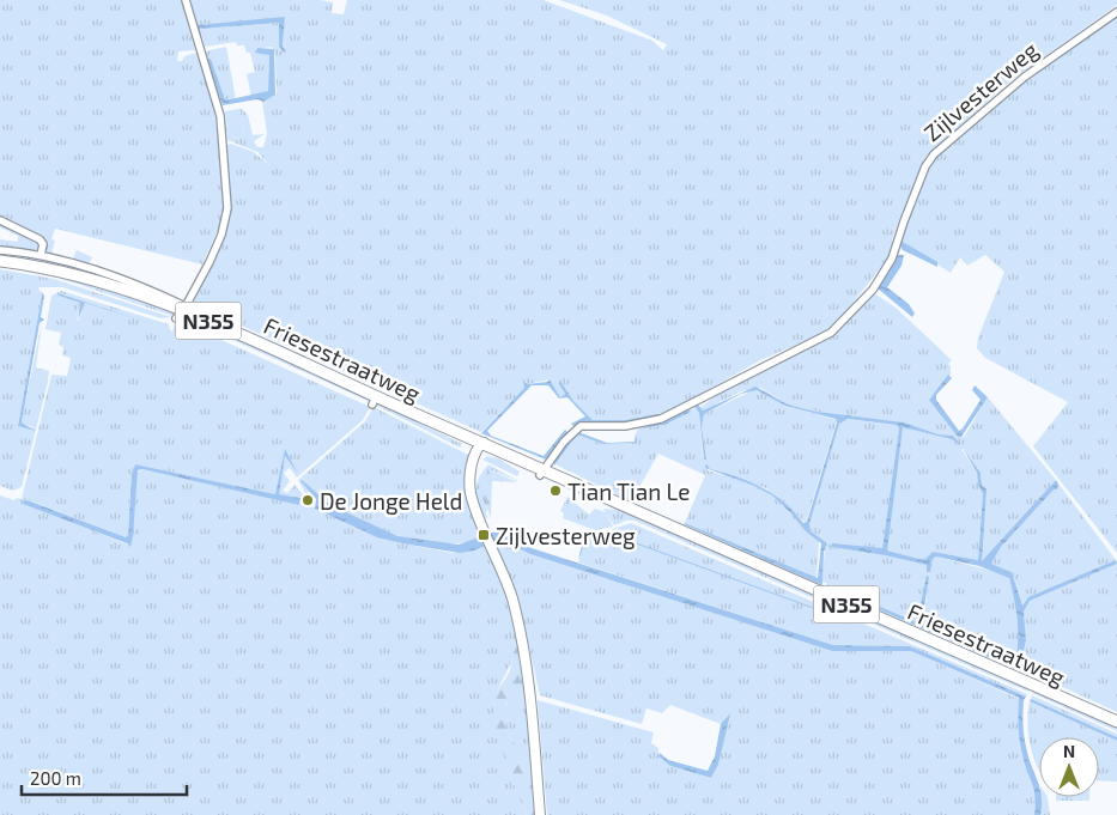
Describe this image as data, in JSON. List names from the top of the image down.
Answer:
{
  "streets": {
    "main road": ["N355", "Friesestraatweg"],
    "street": ["Zijlvesterweg"]
  },
  "crossings": [
    ["Zijlvesterweg", "Friesestraatweg"]
  ],
  "places": {
    "other": ["Tian Tian Le", "De Jonge Held"],
    "transit": ["Zijlvesterweg"]
  },
  "scale_bar": "200 m",
  "north": "top"
}
